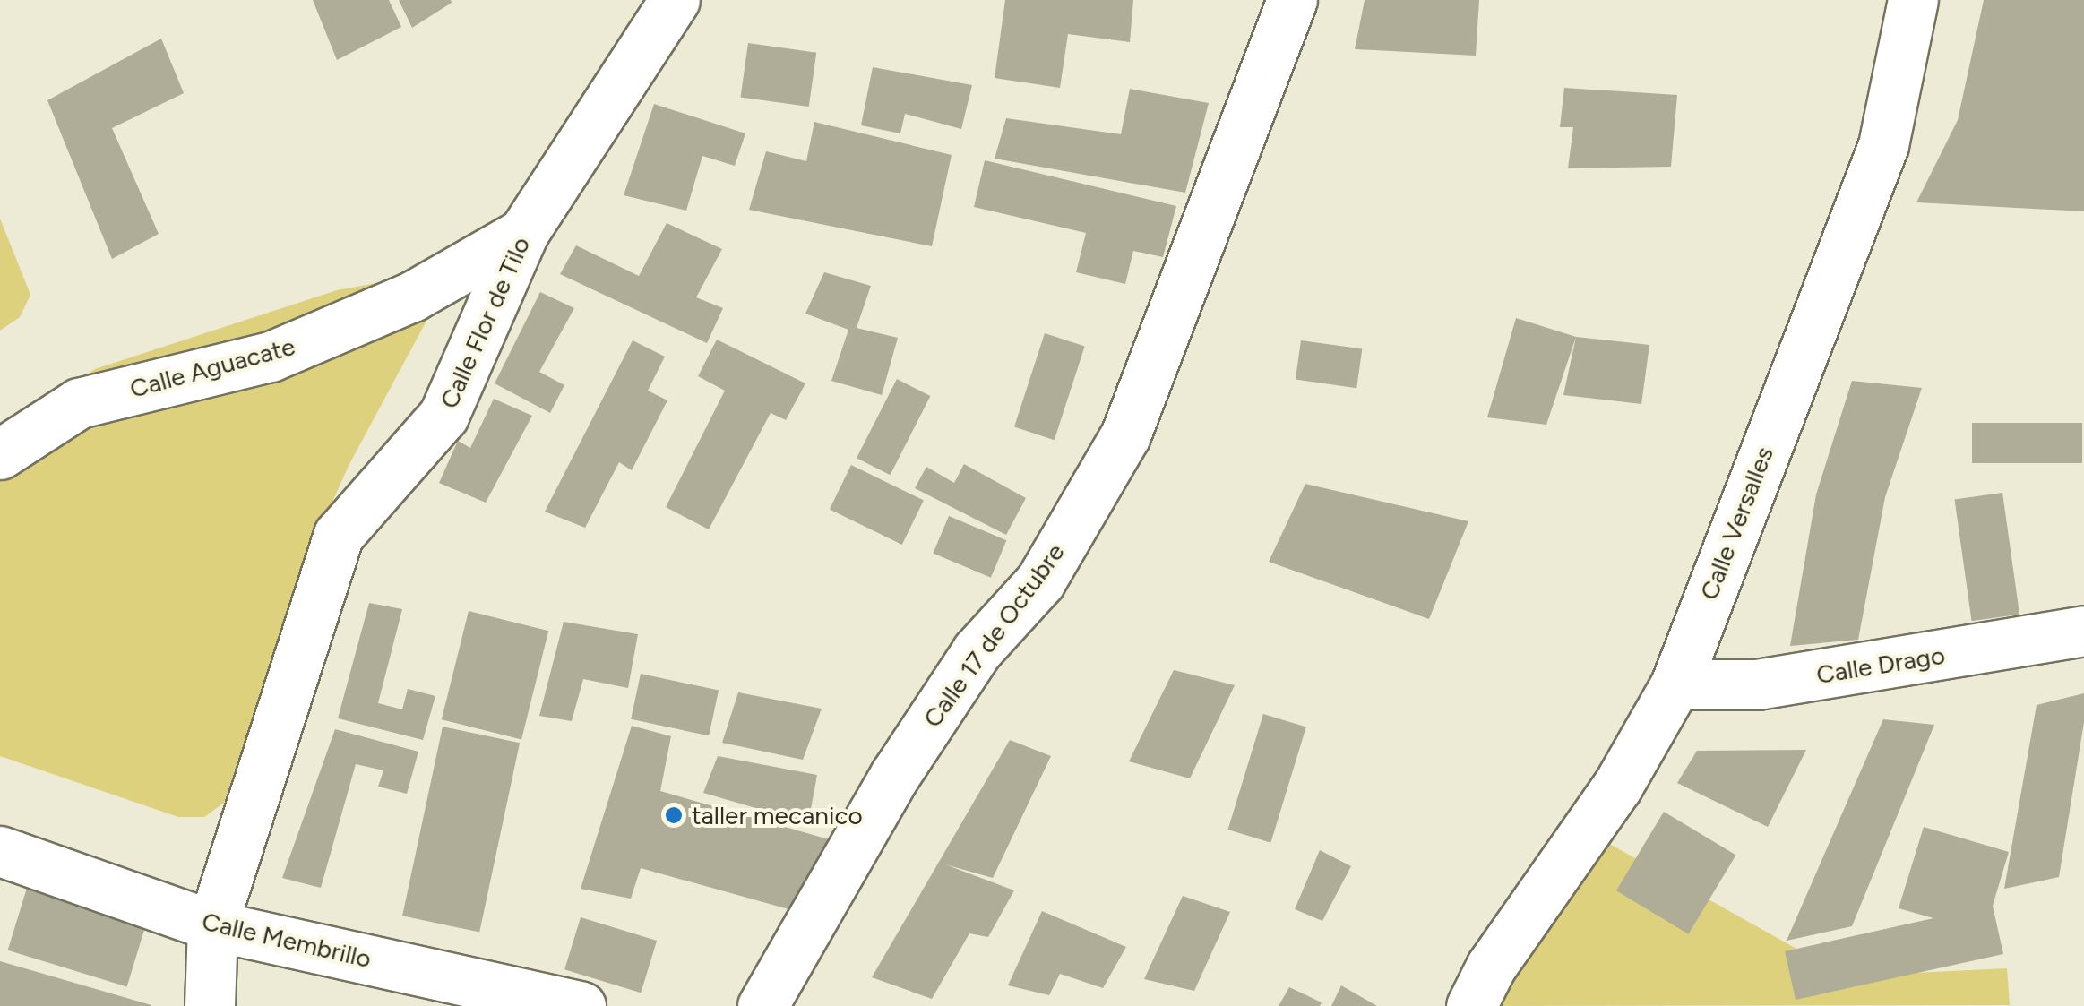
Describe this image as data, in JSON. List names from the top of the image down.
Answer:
{
  "streets": {
    "street": [
      "Calle Flor de Tilo",
      "Calle Aguacate",
      "Calle Versalles",
      "Calle 17 de Octubre",
      "Calle Drago",
      "Calle Membrillo"
    ]
  },
  "crossings": [
    ["Calle Flor de Tilo", "Calle Aguacate"],
    ["Calle Flor de Tilo", "Calle Membrillo"],
    ["Calle Versalles", "Calle Drago"]
  ],
  "places": ["taller mecanico"]
}
